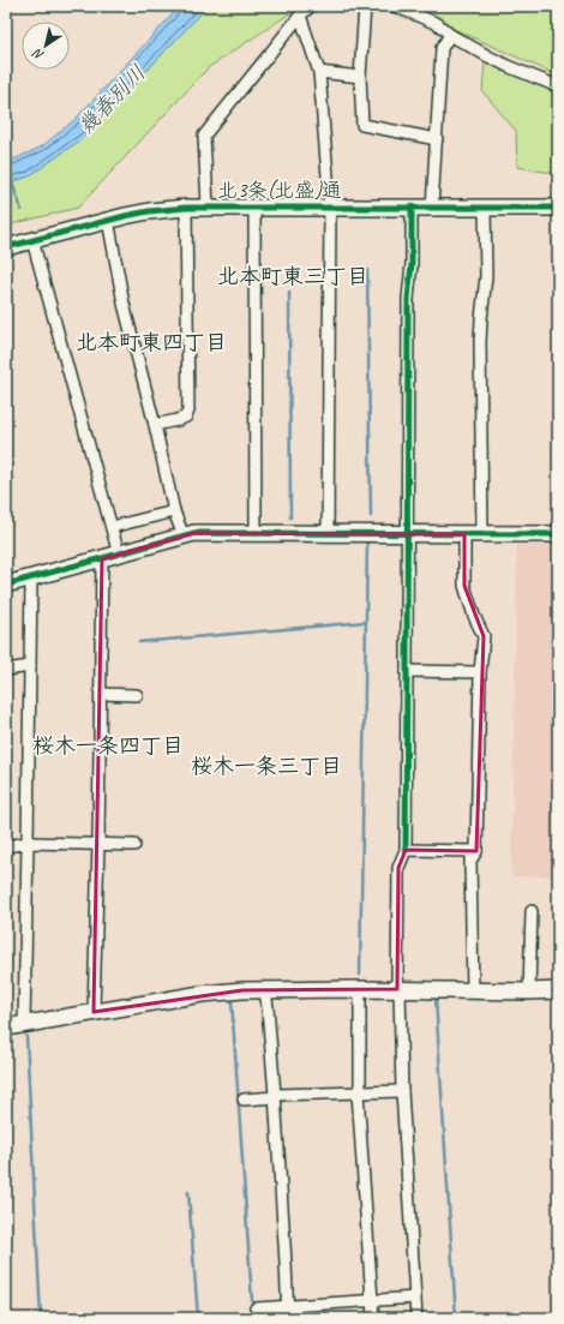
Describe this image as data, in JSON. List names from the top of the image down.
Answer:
{
  "streets": {
    "street": ["北3条(北盛)通"]
  },
  "districts": [
    "北本町東三丁目",
    "北本町東四丁目",
    "桜木一条四丁目",
    "桜木一条三丁目"
  ],
  "water": ["幾春別川"],
  "north": "bottom left"
}
